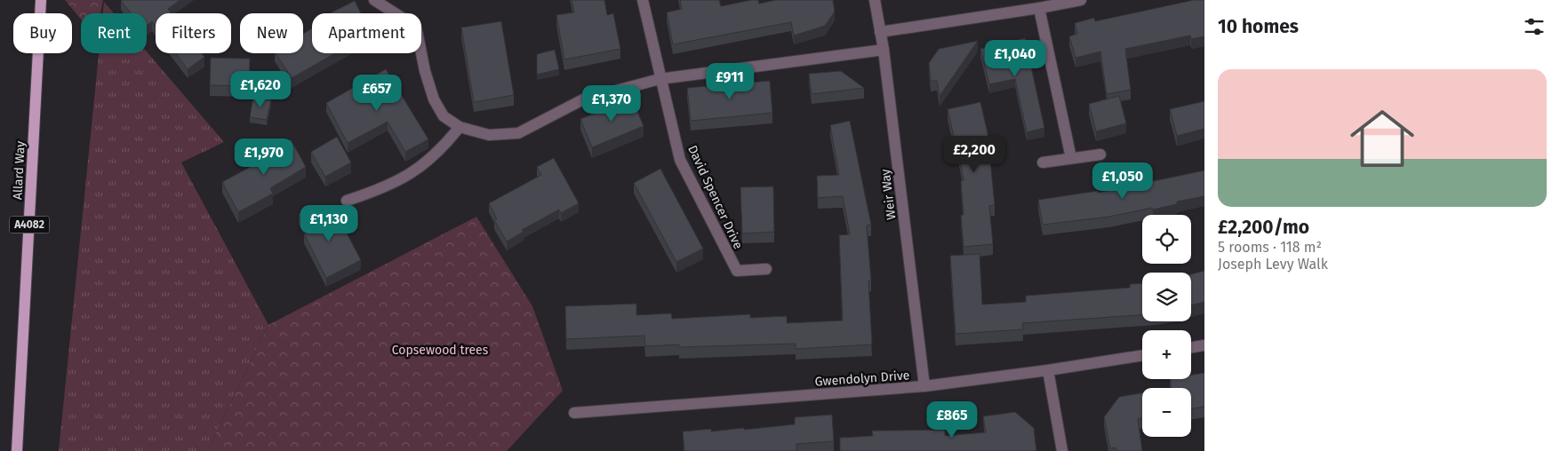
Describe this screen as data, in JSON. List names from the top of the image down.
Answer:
{
  "streets": {
    "main road": ["Allard Way", "A4082"],
    "street": ["Weir Way", "David Spencer Drive", "Gwendolyn Drive"]
  },
  "crossings": [
    ["Weir Way", "Gwendolyn Drive"]
  ],
  "parks": ["Copsewood trees"],
  "page": {
    "heading": "10 homes",
    "chip": [
      "Buy",
      "Rent",
      "Filters",
      "New",
      "Apartment"
    ],
    "price": [
      "£1,040",
      "£911",
      "£1,620",
      "£657",
      "£1,370",
      "£2,200",
      "£1,970",
      "£1,050",
      "£1,130",
      "£865"
    ],
    "list": [
      {
        "name": "£2,200/mo",
        "note": "5 rooms · 118 m² · Joseph Levy Walk"
      }
    ],
    "map_buttons": ["+", "−"]
  }
}
